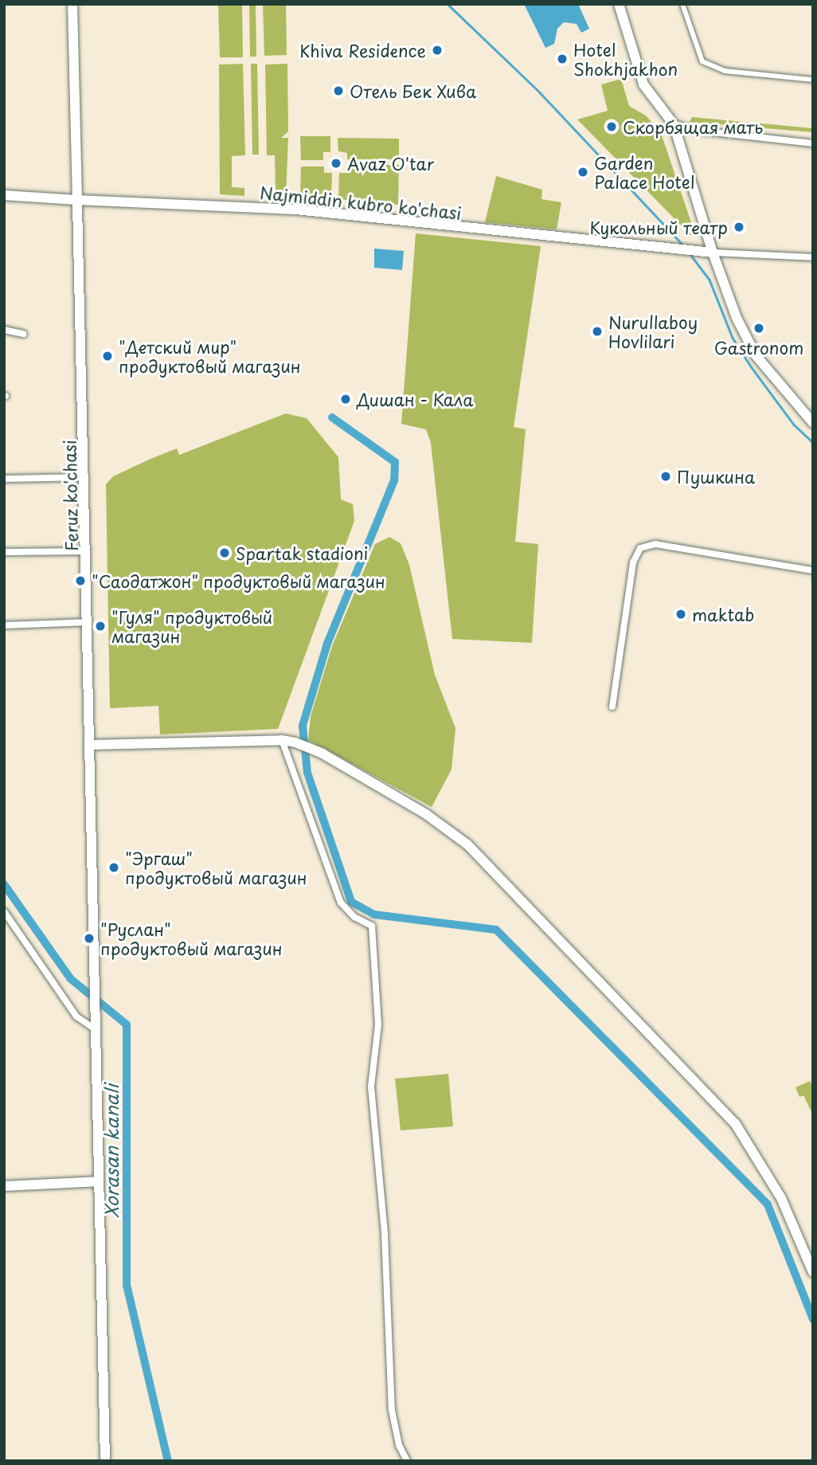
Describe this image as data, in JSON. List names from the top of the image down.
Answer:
{
  "streets": {
    "main road": ["Najmiddin kubro ko'chasi", "Feruz ko'chasi"]
  },
  "crossings": [
    ["Najmiddin kubro ko'chasi", "Feruz ko'chasi"]
  ],
  "water": ["Xorasan kanali"],
  "places": [
    "Khiva Residence",
    "Hotel Shokhjakhon",
    "Отель Бек Хива",
    "Скорбящая мать",
    "Avaz O'tar",
    "Garden Palace Hotel",
    "Кукольный театр",
    "Gastronom",
    "Nurullaboy Hovlilari",
    "\"Детский мир\" продуктовый магазин",
    "Дишан - Кала",
    "Пушкина",
    "Spartak stadioni",
    "\"Саодатжон\" продуктовый магазин",
    "maktab",
    "\"Гуля\" продуктовый магазин",
    "\"Эргаш\" продуктовый магазин",
    "\"Руслан\" продуктовый магазин"
  ]
}
